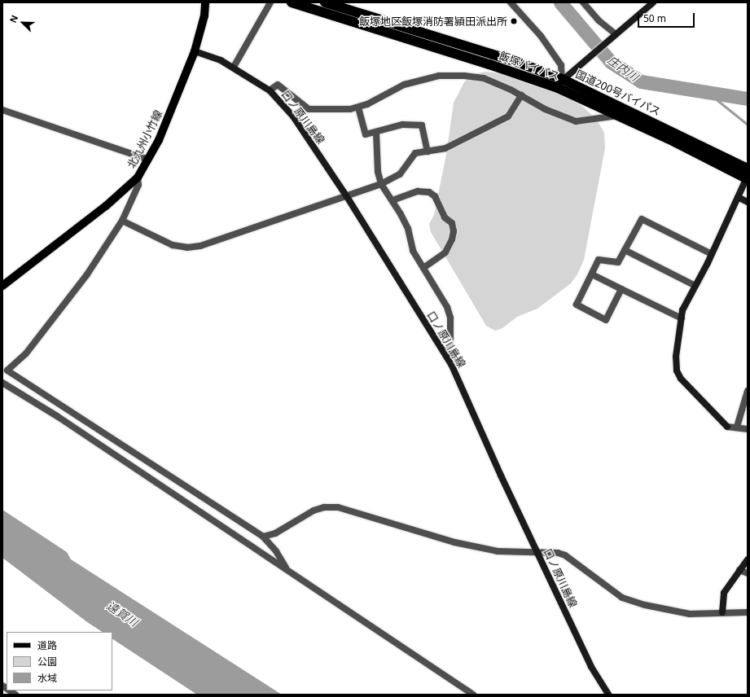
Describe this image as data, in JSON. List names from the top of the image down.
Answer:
{
  "streets": {
    "highway": ["飯塚バイパス", "国道200号バイパス"],
    "main road": ["口ノ原川島線", "北九州小竹線"]
  },
  "crossings": [
    ["口ノ原川島線", "北九州小竹線"]
  ],
  "water": ["庄内川", "遠賀川"],
  "places": ["飯塚地区飯塚消防署頴田派出所"],
  "legend": ["道路", "公園", "水域"],
  "scale_bar": "50 m",
  "north": "top left"
}
